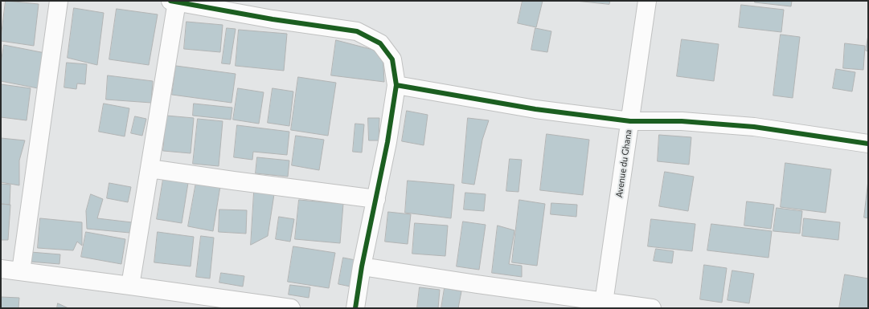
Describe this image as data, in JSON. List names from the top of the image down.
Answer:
{
  "streets": {
    "street": ["Avenue du Ghana"]
  }
}
